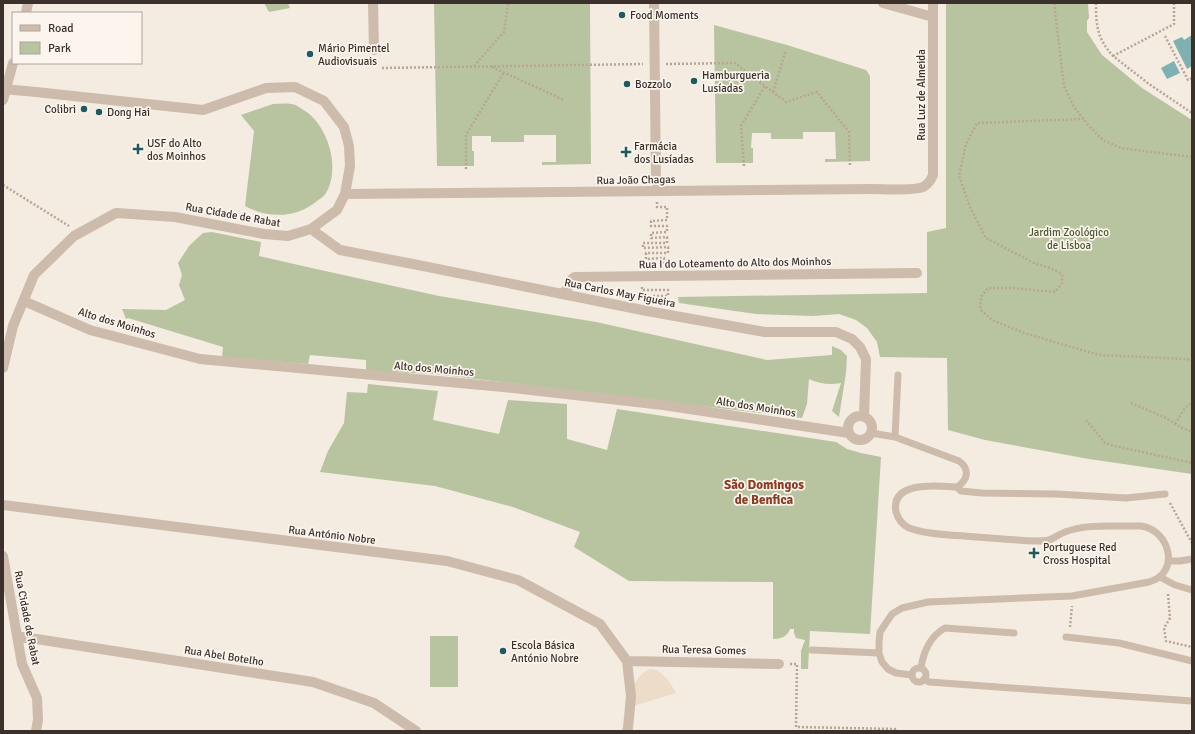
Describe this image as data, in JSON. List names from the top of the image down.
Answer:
{
  "streets": {
    "street": [
      "Rua Luz de Almeida",
      "Rua João Chagas",
      "Rua Cidade de Rabat",
      "Rua I do Loteamento do Alto dos Moinhos",
      "Rua Carlos May Figueira",
      "Alto dos Moinhos",
      "Rua António Nobre",
      "Rua Teresa Gomes",
      "Rua Abel Botelho"
    ]
  },
  "crossings": [
    ["Rua Luz de Almeida", "Rua João Chagas"],
    ["Rua João Chagas", "Rua Cidade de Rabat"],
    ["Rua Cidade de Rabat", "Rua Carlos May Figueira"],
    ["Rua Cidade de Rabat", "Alto dos Moinhos"],
    ["Rua Cidade de Rabat", "Rua Abel Botelho"],
    ["Rua I do Loteamento do Alto dos Moinhos", "Rua Carlos May Figueira"],
    ["Rua Carlos May Figueira", "Alto dos Moinhos"],
    ["Rua António Nobre", "Rua Teresa Gomes"]
  ],
  "districts": ["São Domingos de Benfica"],
  "parks": ["Jardim Zoológico de Lisboa"],
  "places": {
    "other": [
      "Food Moments",
      "Mário Pimentel Audiovisuais",
      "Hamburgueria Lusíadas",
      "Bozzolo",
      "Colibri",
      "Dong Hai",
      "Escola Básica António Nobre"
    ],
    "health": ["USF do Alto dos Moinhos", "Farmácia dos Lusíadas", "Portuguese Red Cross Hospital"]
  },
  "legend": ["Road", "Park"]
}
